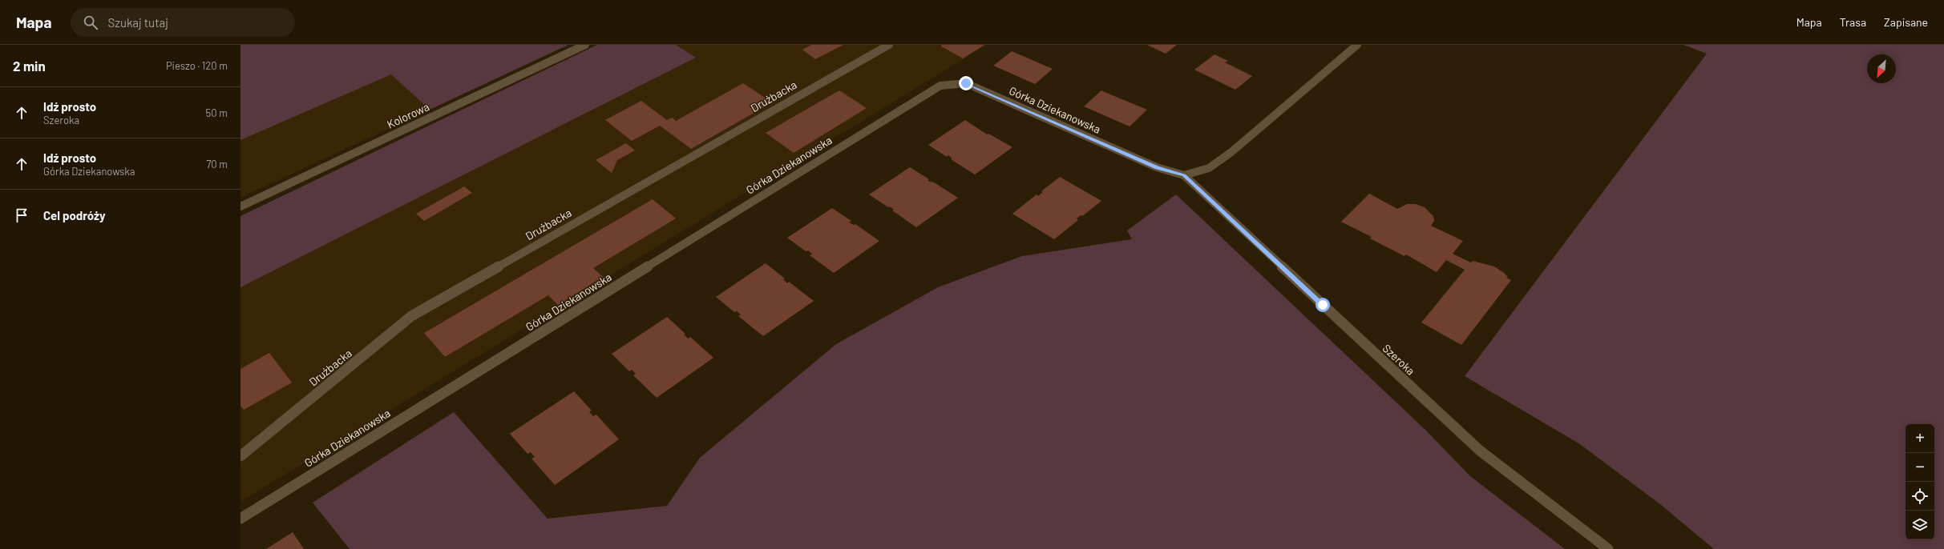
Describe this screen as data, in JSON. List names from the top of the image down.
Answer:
{
  "streets": {
    "street": [
      "Drużbacka",
      "Górka Dziekanowska",
      "Kolorowa",
      "Szeroka"
    ]
  },
  "crossings": [
    ["Górka Dziekanowska", "Szeroka"]
  ],
  "north": "bottom left",
  "page": {
    "header": "Mapa",
    "search": "Szukaj tutaj",
    "nav": ["Mapa", "Trasa", "Zapisane"],
    "heading": ["2 min", "Pieszo · 120 m"],
    "list": [
      ["Idź prosto", "Szeroka", "50 m"],
      ["Idź prosto", "Górka Dziekanowska", "70 m"],
      "Cel podróży"
    ],
    "map_buttons": ["+", "−"]
  }
}
